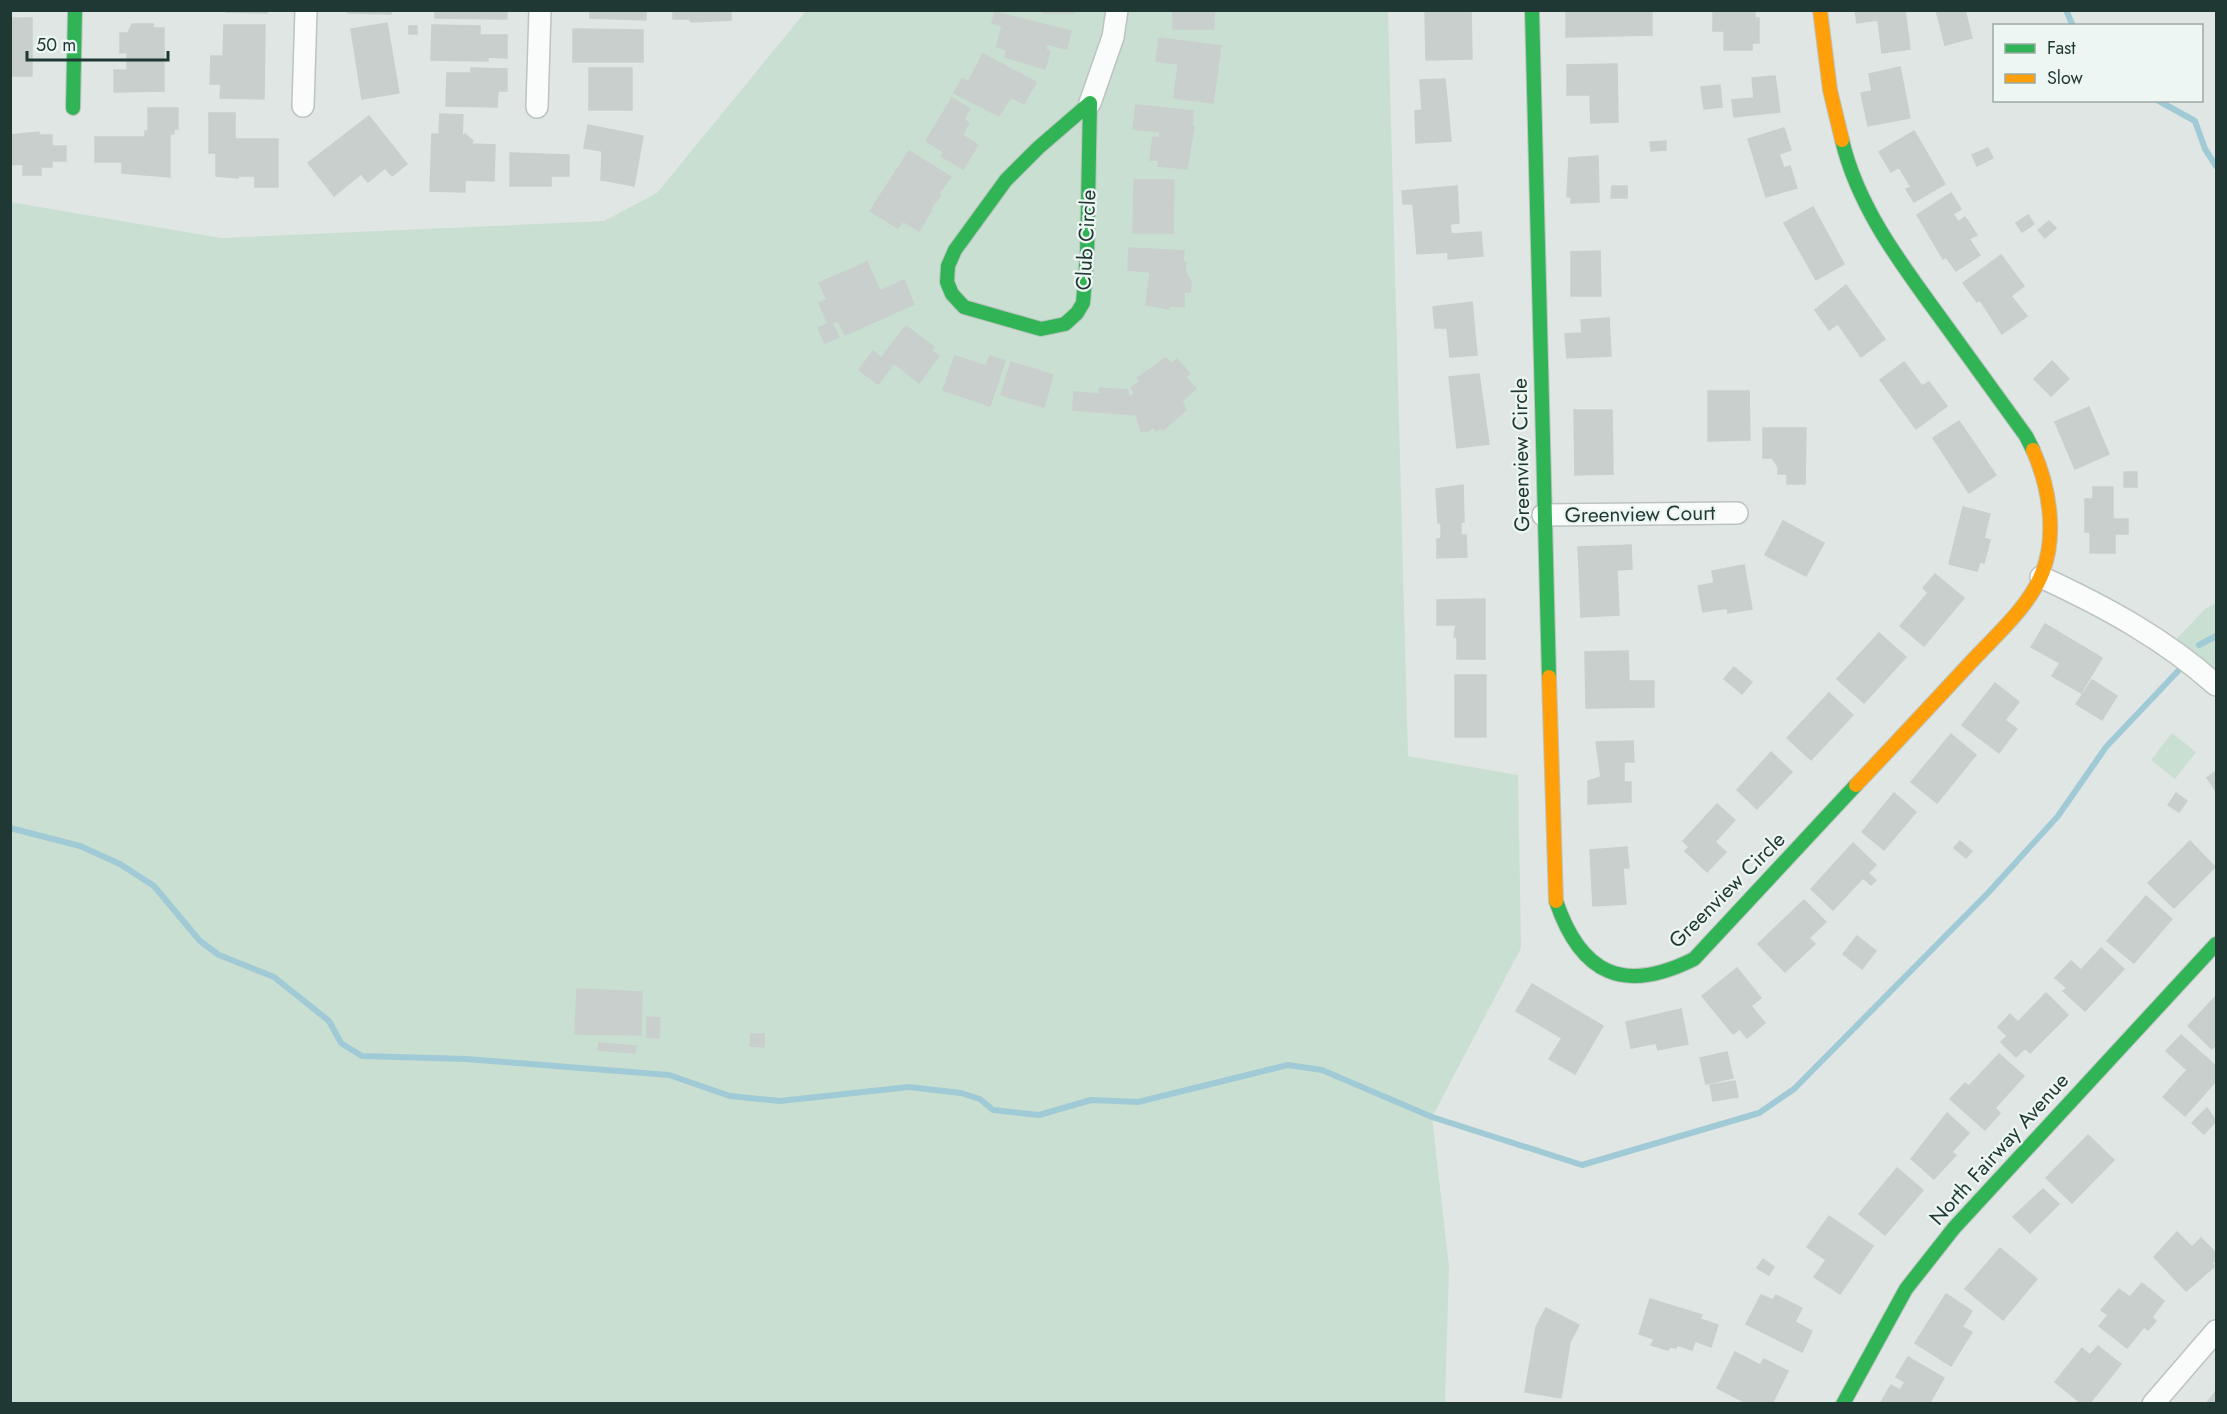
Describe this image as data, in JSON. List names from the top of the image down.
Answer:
{
  "streets": {
    "street": [
      "Club Circle",
      "Greenview Circle",
      "Greenview Court",
      "North Fairway Avenue"
    ]
  },
  "crossings": [
    ["Greenview Circle", "Greenview Court"]
  ],
  "legend": ["Fast", "Slow"],
  "scale_bar": "50 m"
}
